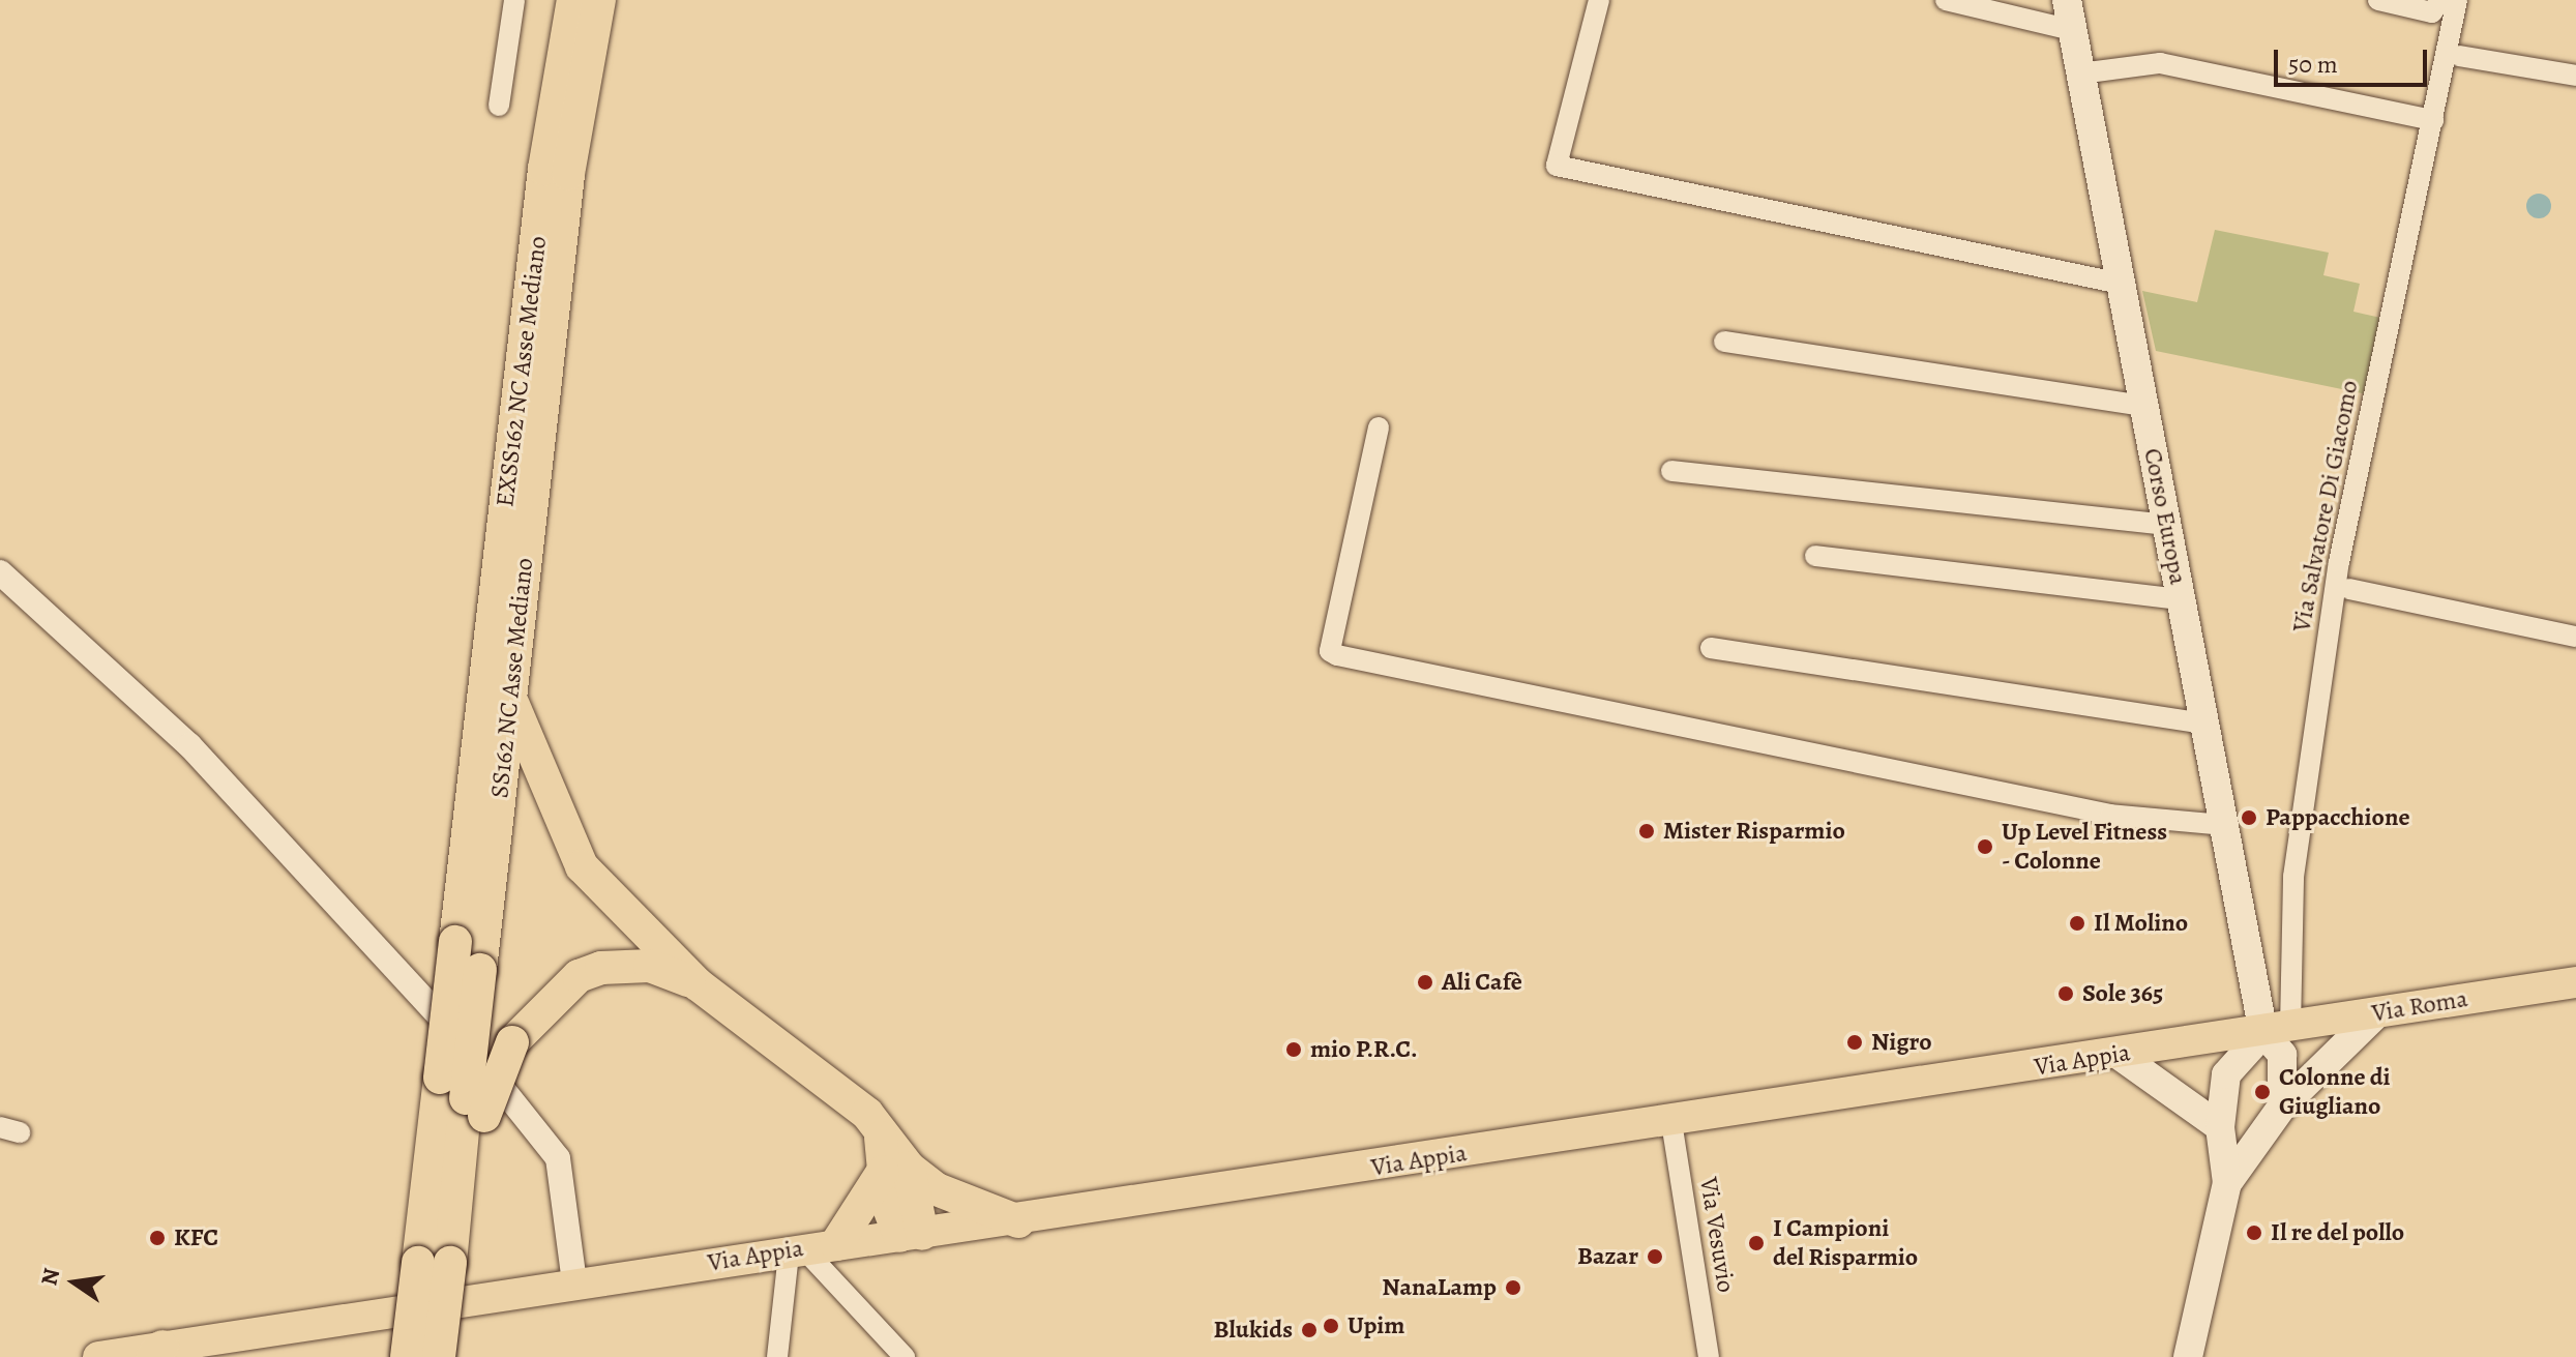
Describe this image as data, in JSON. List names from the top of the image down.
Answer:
{
  "streets": {
    "highway": ["EXSS162 NC Asse Mediano", "SS162 NC Asse Mediano"],
    "main road": ["Corso Europa", "Via Roma", "Via Appia"],
    "street": ["Via Salvatore Di Giacomo", "Via Vesuvio"]
  },
  "crossings": [
    ["EXSS162 NC Asse Mediano", "SS162 NC Asse Mediano"],
    ["Via Salvatore Di Giacomo", "Corso Europa"],
    ["Via Salvatore Di Giacomo", "Via Roma"],
    ["Via Salvatore Di Giacomo", "Via Appia"],
    ["Corso Europa", "Via Roma"],
    ["Corso Europa", "Via Appia"],
    ["Via Roma", "Via Appia"],
    ["Via Appia", "Via Vesuvio"]
  ],
  "places": [
    "Pappacchione",
    "Mister Risparmio",
    "Up Level Fitness - Colonne",
    "Il Molino",
    "Ali Cafè",
    "Sole 365",
    "Nigro",
    "mio P.R.C.",
    "Colonne di Giugliano",
    "Il re del pollo",
    "KFC",
    "I Campioni del Risparmio",
    "Bazar",
    "NanaLamp",
    "Upim",
    "Blukids"
  ],
  "scale_bar": "50 m",
  "north": "left"
}
